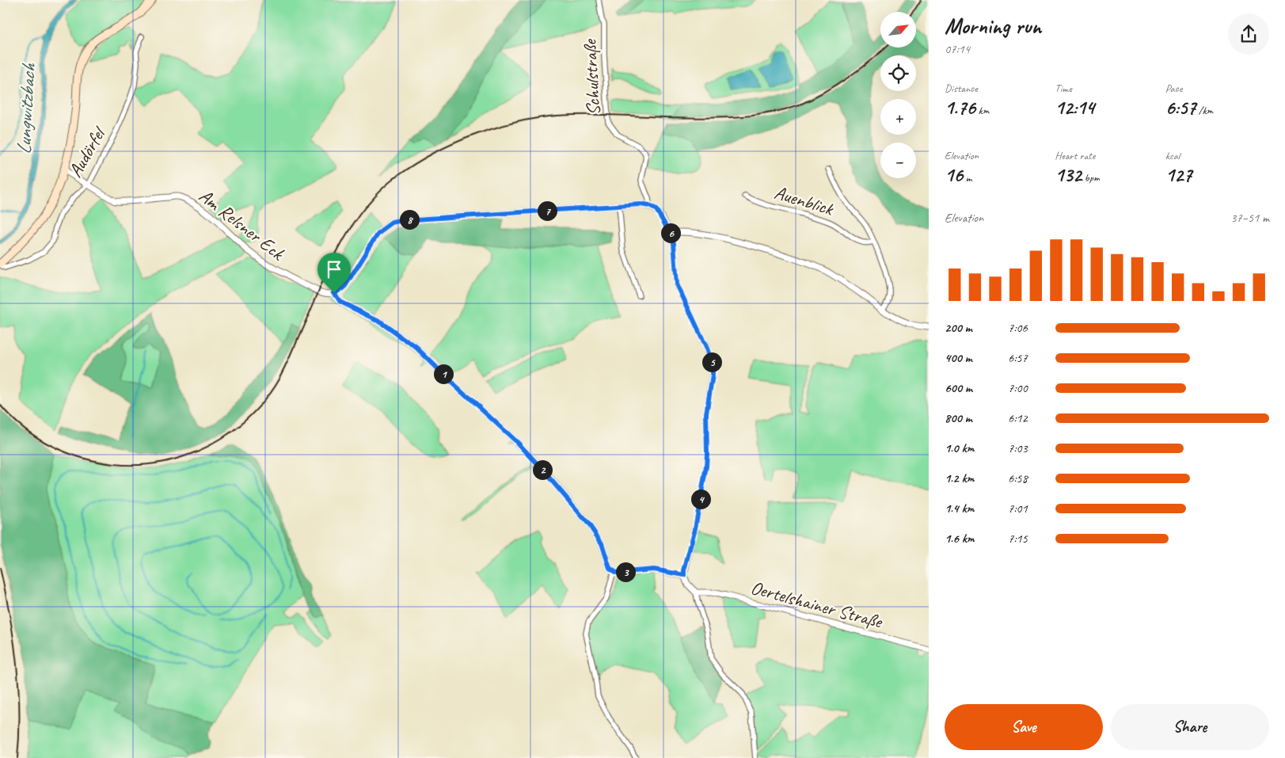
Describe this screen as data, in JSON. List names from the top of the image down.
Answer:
{
  "streets": {
    "street": [
      "Schulstraße",
      "Audörfel",
      "Auenblick",
      "Am Relsner Eck",
      "Oertelshainer Straße"
    ]
  },
  "crossings": [
    ["Audörfel", "Am Relsner Eck"]
  ],
  "water": ["Lungwitzbach"],
  "north": "top right",
  "page": {
    "heading": ["Morning run", "07:14"],
    "map_buttons": ["+", "−"],
    "stats": [
      ["Distance", "1.76 km"],
      ["Time", "12:14"],
      ["Pace", "6:57 /km"],
      ["Elevation", "16 m"],
      ["Heart rate", "132 bpm"],
      ["kcal", "127"]
    ],
    "pins": [
      "7",
      "8",
      "6",
      "5",
      "1",
      "2",
      "4",
      "3"
    ],
    "chart": ["Elevation", "37–51 m"],
    "list": [
      {
        "name": "200 m",
        "note": "7:06"
      },
      {
        "name": "400 m",
        "note": "6:57"
      },
      {
        "name": "600 m",
        "note": "7:00"
      },
      {
        "name": "800 m",
        "note": "6:12"
      },
      {
        "name": "1.0 km",
        "note": "7:03"
      },
      {
        "name": "1.2 km",
        "note": "6:58"
      },
      {
        "name": "1.4 km",
        "note": "7:01"
      },
      {
        "name": "1.6 km",
        "note": "7:15"
      }
    ],
    "buttons": ["Save", "Share"]
  }
}
